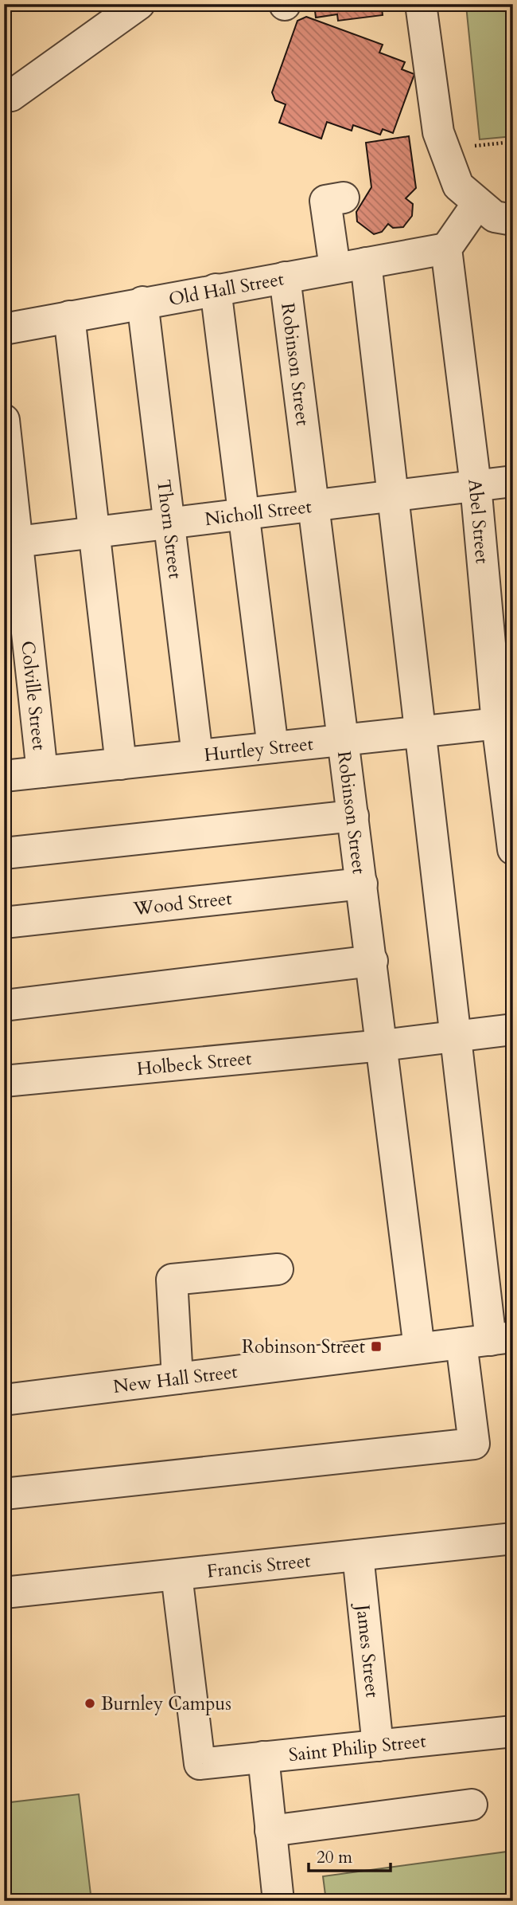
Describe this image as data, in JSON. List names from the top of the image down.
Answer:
{
  "streets": {
    "street": [
      "Old Hall Street",
      "Robinson Street",
      "Nicholl Street",
      "Abel Street",
      "Thorn Street",
      "Colville Street",
      "Hurtley Street",
      "Wood Street",
      "Holbeck Street",
      "New Hall Street",
      "Francis Street",
      "James Street",
      "Saint Philip Street"
    ]
  },
  "crossings": [
    ["Old Hall Street", "Robinson Street"],
    ["Old Hall Street", "Abel Street"],
    ["Old Hall Street", "Thorn Street"],
    ["Robinson Street", "Nicholl Street"],
    ["Robinson Street", "Hurtley Street"],
    ["Robinson Street", "Wood Street"],
    ["Robinson Street", "Holbeck Street"],
    ["Robinson Street", "New Hall Street"],
    ["Nicholl Street", "Abel Street"],
    ["Nicholl Street", "Thorn Street"],
    ["Nicholl Street", "Colville Street"],
    ["Abel Street", "Hurtley Street"],
    ["Thorn Street", "Hurtley Street"],
    ["Colville Street", "Hurtley Street"],
    ["Francis Street", "James Street"],
    ["Francis Street", "Saint Philip Street"],
    ["James Street", "Saint Philip Street"]
  ],
  "places": {
    "transit": ["Robinson Street"],
    "other": ["Burnley Campus"]
  },
  "scale_bar": "20 m"
}
